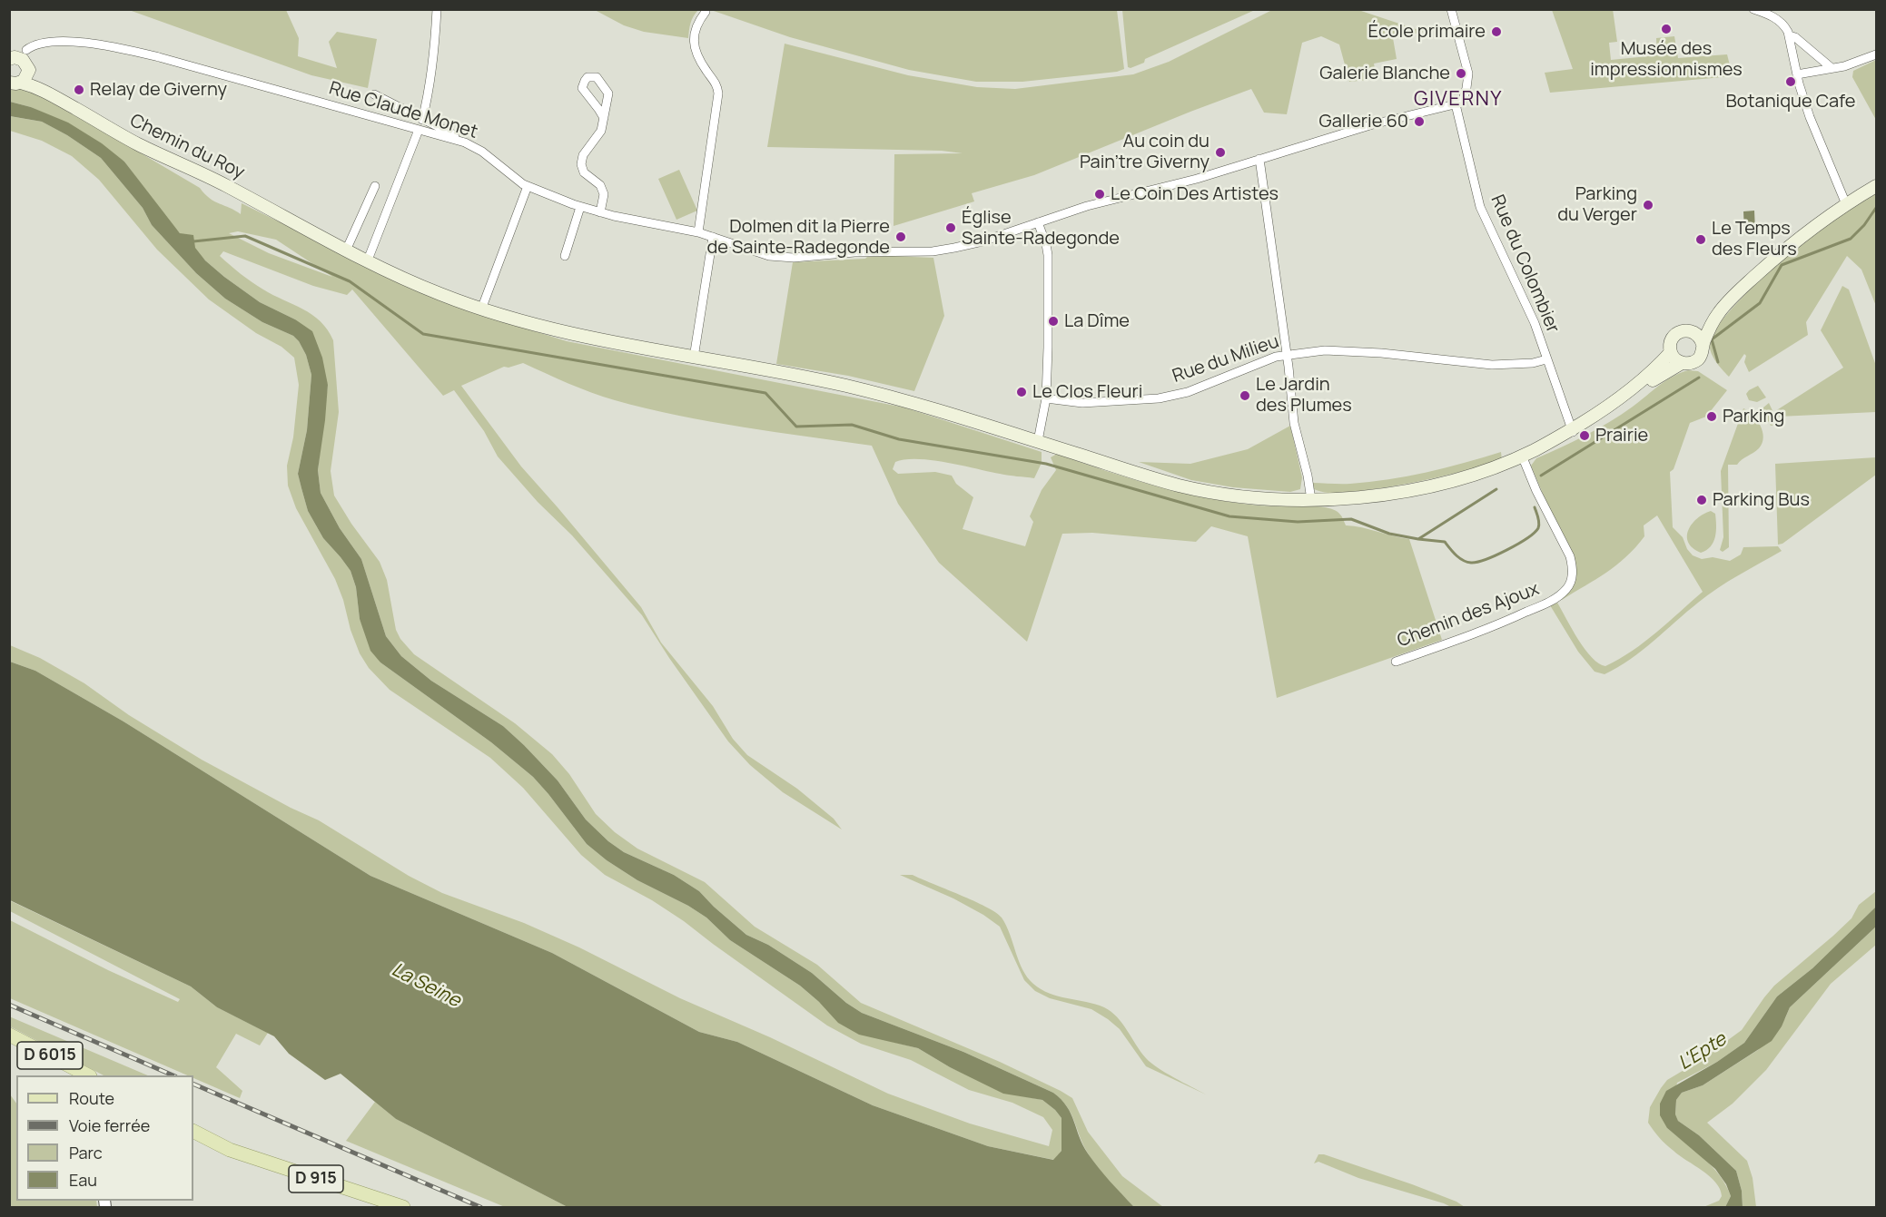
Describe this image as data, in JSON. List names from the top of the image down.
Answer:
{
  "streets": {
    "main road": ["Chemin du Roy", "D 6015", "D 915"],
    "street": [
      "Rue Claude Monet",
      "Rue du Colombier",
      "Rue du Milieu",
      "Chemin des Ajoux"
    ]
  },
  "crossings": [
    ["Rue Claude Monet", "Chemin du Roy"],
    ["Rue Claude Monet", "Rue du Colombier"],
    ["Chemin du Roy", "Rue du Colombier"],
    ["Chemin du Roy", "Chemin des Ajoux"],
    ["Rue du Colombier", "Rue du Milieu"]
  ],
  "districts": ["GIVERNY"],
  "water": ["La Seine", "L'Epte"],
  "places": [
    "Musée des impressionnismes",
    "École primaire",
    "Galerie Blanche",
    "Botanique Cafe",
    "Relay de Giverny",
    "Gallerie 60",
    "Au coin du Pain'tre Giverny",
    "Le Coin Des Artistes",
    "Parking du Verger",
    "Église Sainte-Radegonde",
    "Dolmen dit la Pierre de Sainte-Radegonde",
    "Le Temps des Fleurs",
    "La Dîme",
    "Le Clos Fleuri",
    "Le Jardin des Plumes",
    "Parking",
    "Prairie",
    "Parking Bus"
  ],
  "legend": [
    "Route",
    "Voie ferrée",
    "Parc",
    "Eau"
  ]
}
